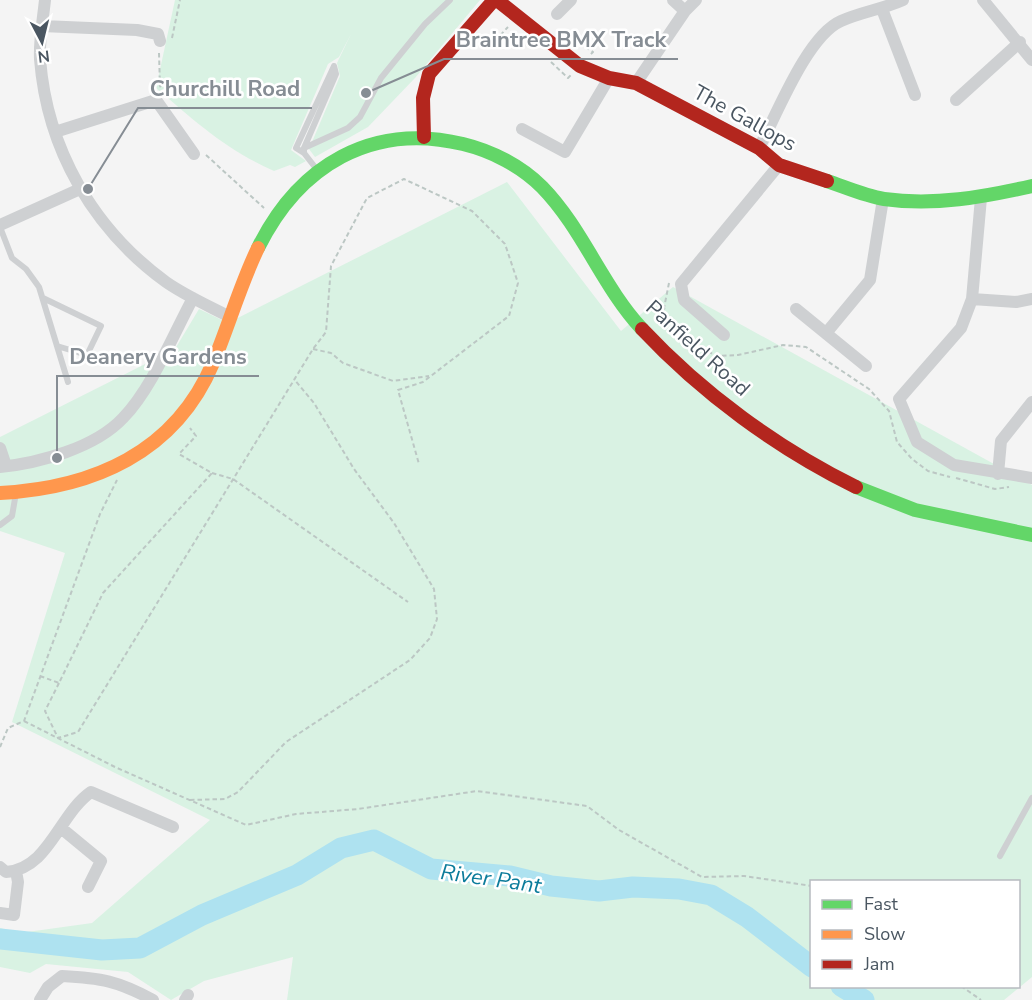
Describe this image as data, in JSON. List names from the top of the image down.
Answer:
{
  "streets": {
    "main road": ["The Gallops", "Panfield Road"]
  },
  "water": ["River Pant"],
  "places": ["Braintree BMX Track", "Churchill Road", "Deanery Gardens"],
  "legend": ["Fast", "Slow", "Jam"],
  "north": "bottom"
}
